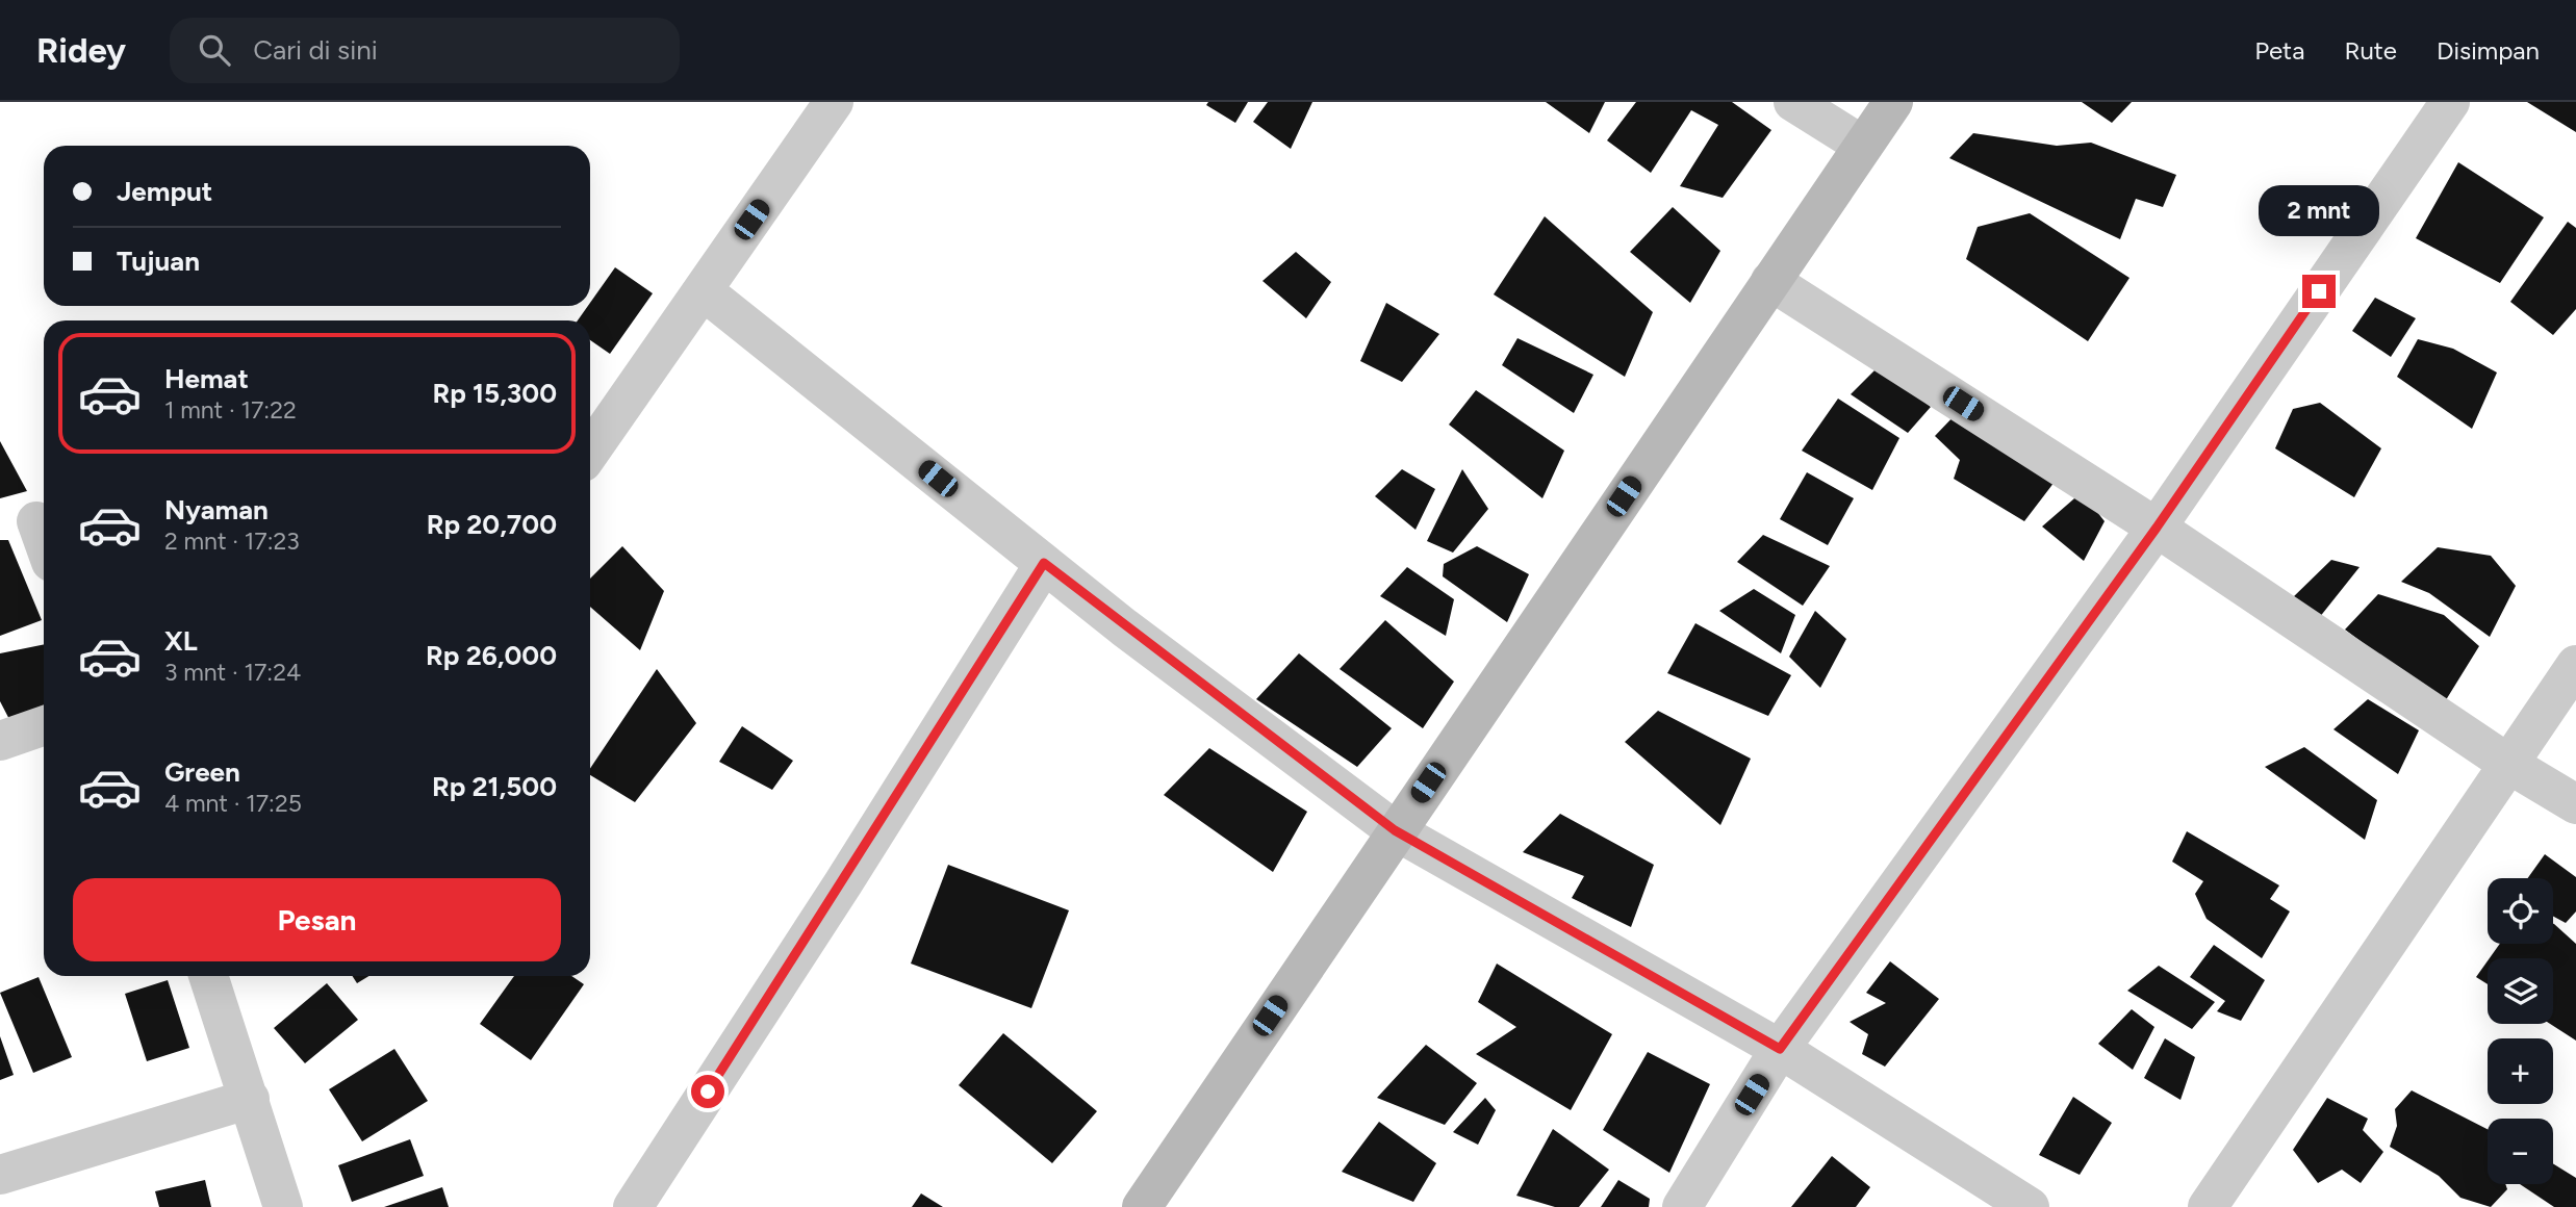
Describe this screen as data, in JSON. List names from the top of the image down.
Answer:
{
  "page": {
    "header": "Ridey",
    "search": "Cari di sini",
    "nav": ["Peta", "Rute", "Disimpan"],
    "banner": ["Jemput", "Tujuan"],
    "bubble": "2 mnt",
    "list": [
      {
        "name": "Hemat",
        "note": "1 mnt · 17:22",
        "value": "Rp 15,300"
      },
      {
        "name": "Nyaman",
        "note": "2 mnt · 17:23",
        "value": "Rp 20,700"
      },
      {
        "name": "XL",
        "note": "3 mnt · 17:24",
        "value": "Rp 26,000"
      },
      {
        "name": "Green",
        "note": "4 mnt · 17:25",
        "value": "Rp 21,500"
      }
    ],
    "buttons": "Pesan",
    "map_buttons": ["+", "−"]
  }
}
